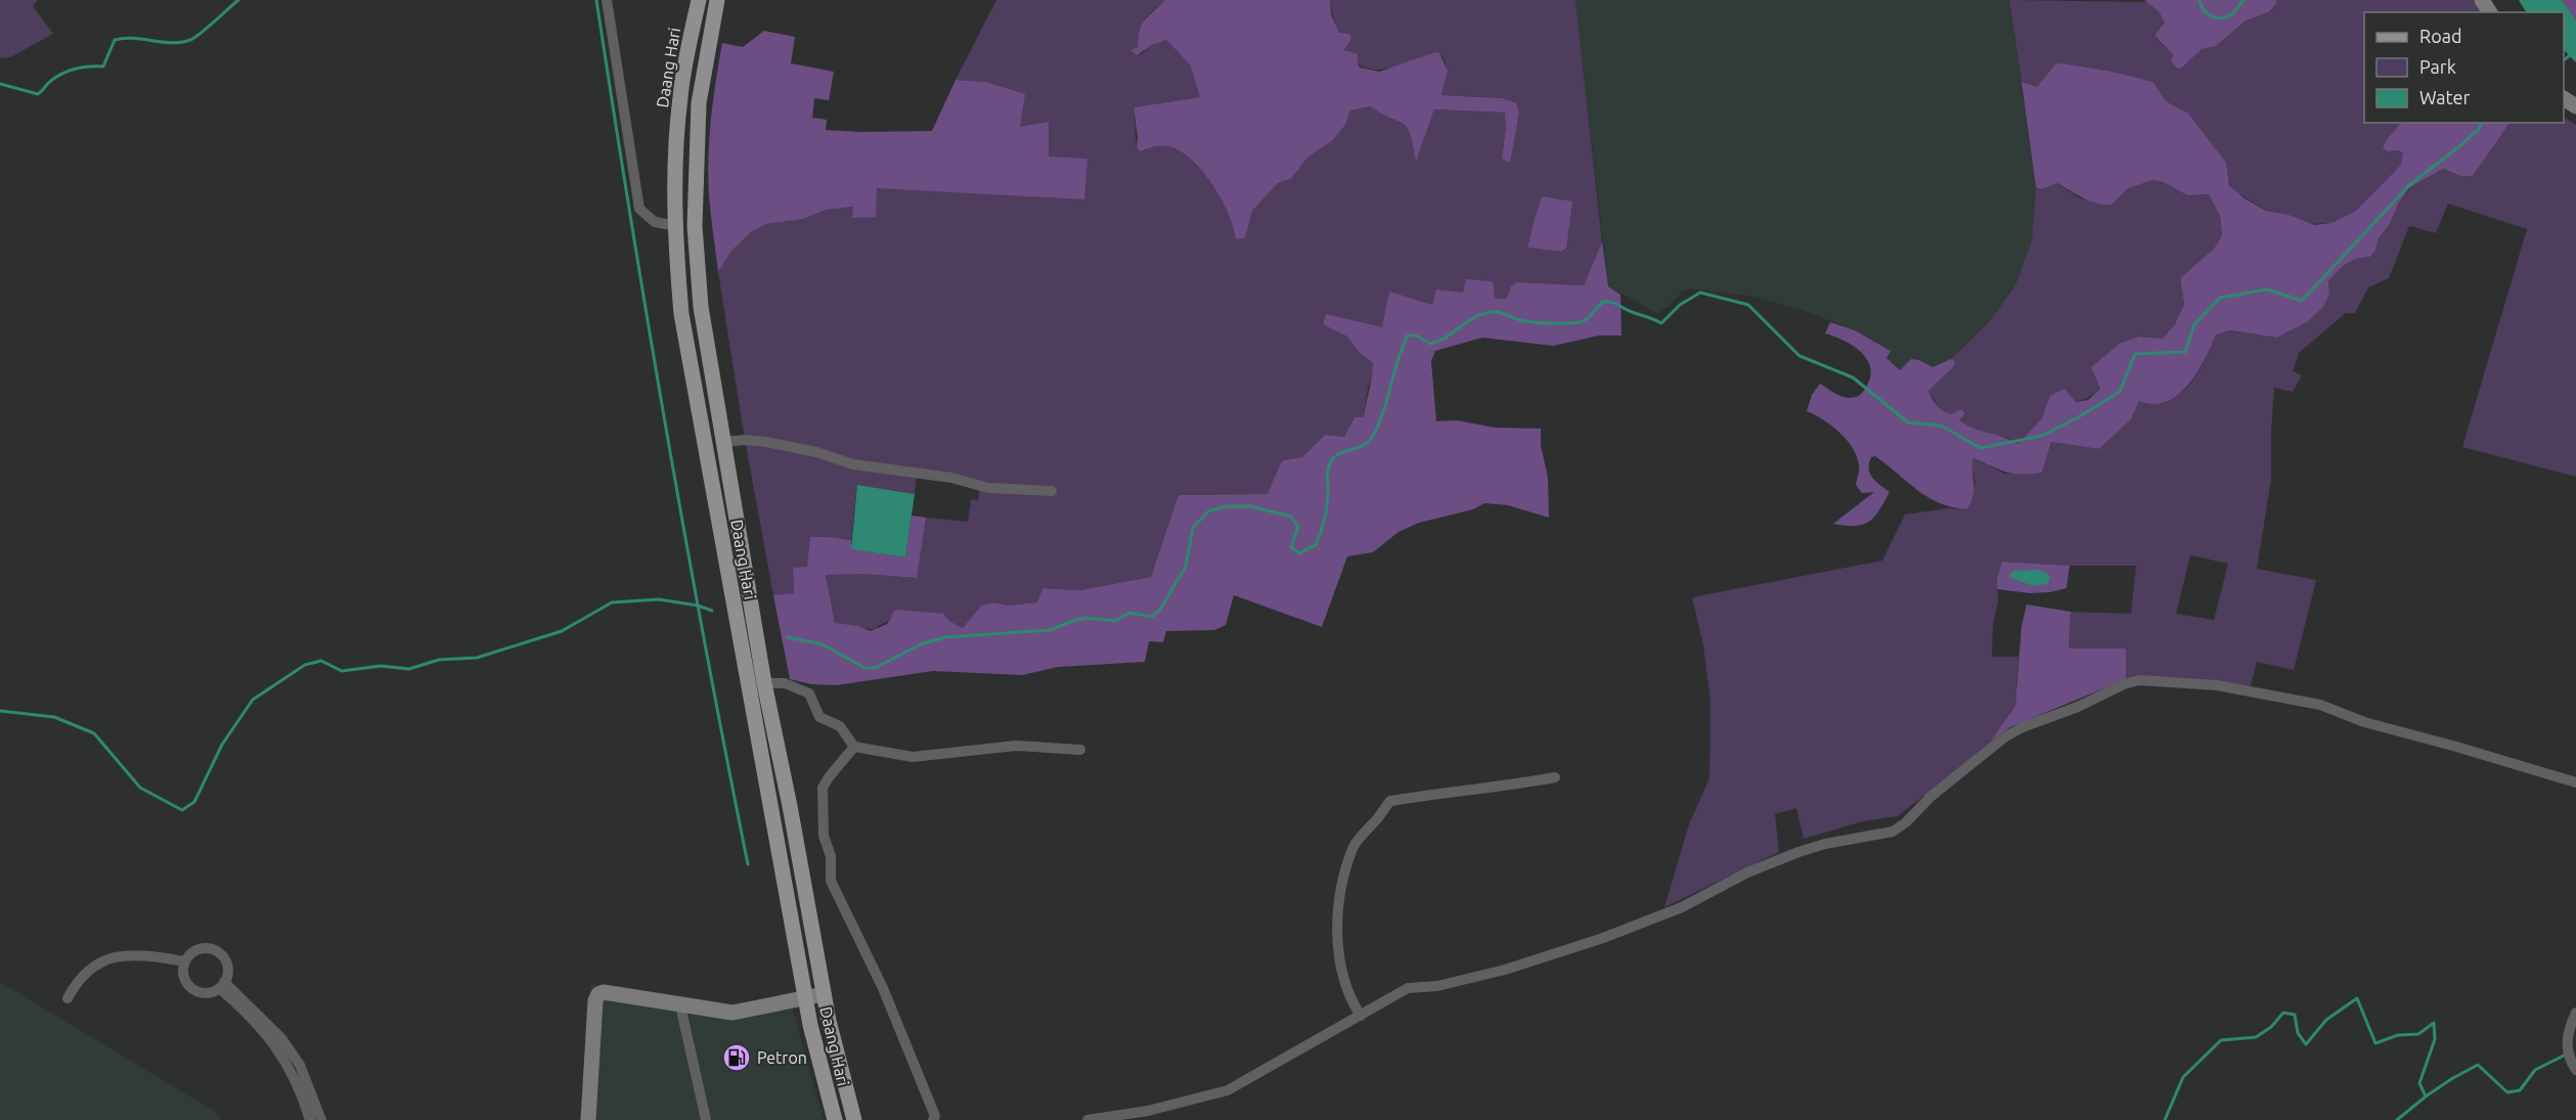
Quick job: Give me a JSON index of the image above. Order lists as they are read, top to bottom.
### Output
{
  "streets": {
    "main road": ["Daang Hari"]
  },
  "places": {
    "fuel station": ["Petron"]
  },
  "legend": ["Road", "Park", "Water"]
}
